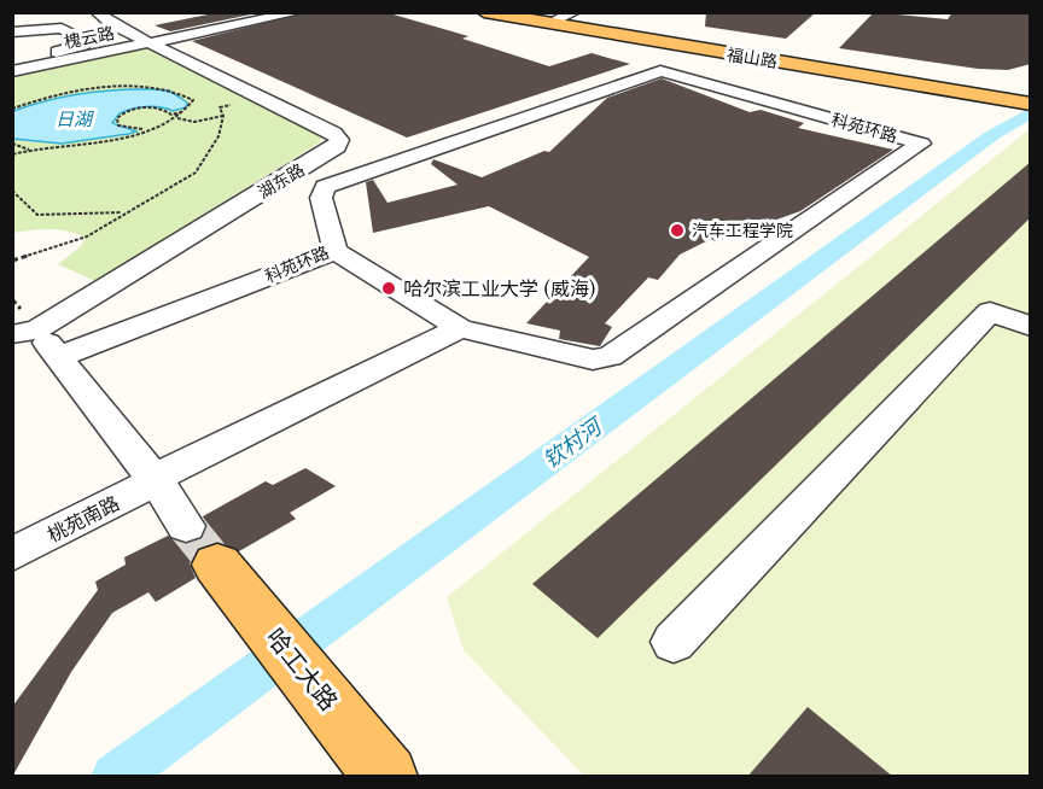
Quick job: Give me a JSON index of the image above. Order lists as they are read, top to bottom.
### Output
{
  "streets": {
    "main road": ["福山路", "哈工大路"],
    "street": [
      "槐云路",
      "科苑环路",
      "湖东路",
      "桃苑南路"
    ]
  },
  "crossings": [
    ["槐云路", "湖东路"],
    ["科苑环路", "哈工大路"],
    ["湖东路", "哈工大路"],
    ["桃苑南路", "哈工大路"]
  ],
  "water": ["日湖", "钦村河"],
  "places": ["汽车工程学院", "哈尔滨工业大学 (威海)"]
}
